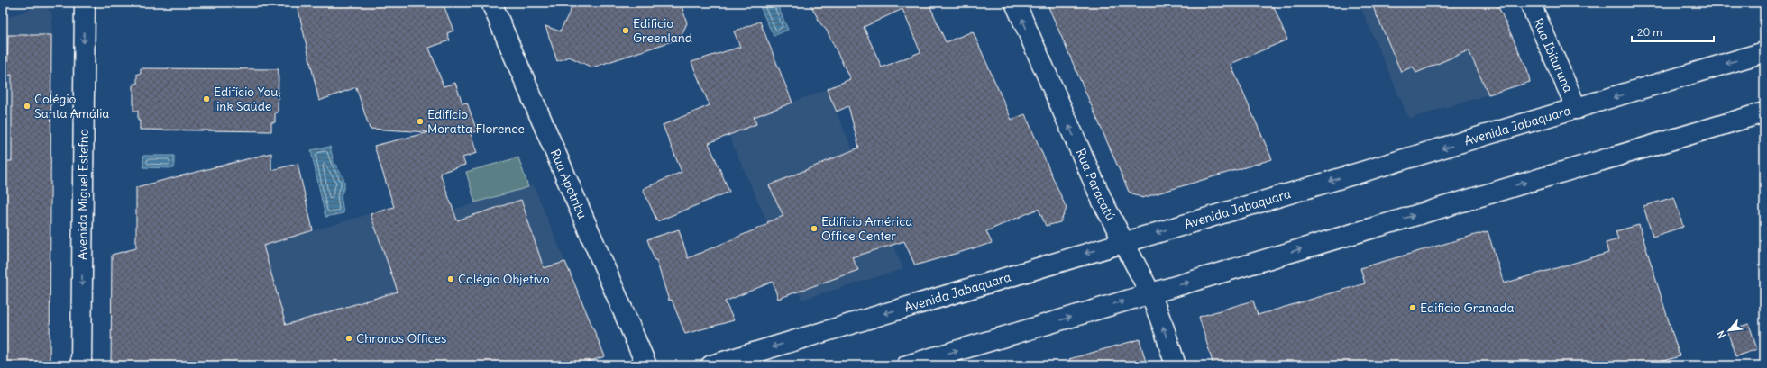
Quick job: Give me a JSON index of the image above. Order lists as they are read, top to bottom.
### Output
{
  "streets": {
    "main road": [
      "Rua Ibituruna",
      "Avenida Jabaquara",
      "Rua Apotribu",
      "Rua Paracatú",
      "Avenida Miguel Estefno"
    ]
  },
  "crossings": [
    ["Rua Ibituruna", "Avenida Jabaquara"],
    ["Avenida Jabaquara", "Rua Paracatú"]
  ],
  "one_way": ["Rua Paracatú", "Avenida Miguel Estefno"],
  "places": [
    "Edificio Greenland",
    "Edifício You, link Saúde",
    "Colégio Santa Amália",
    "Edifício Moratta Florence",
    "Edifício América Office Center",
    "Colégio Objetivo",
    "Edifício Granada",
    "Chronos Offices"
  ],
  "scale_bar": "20 m",
  "north": "bottom left"
}
